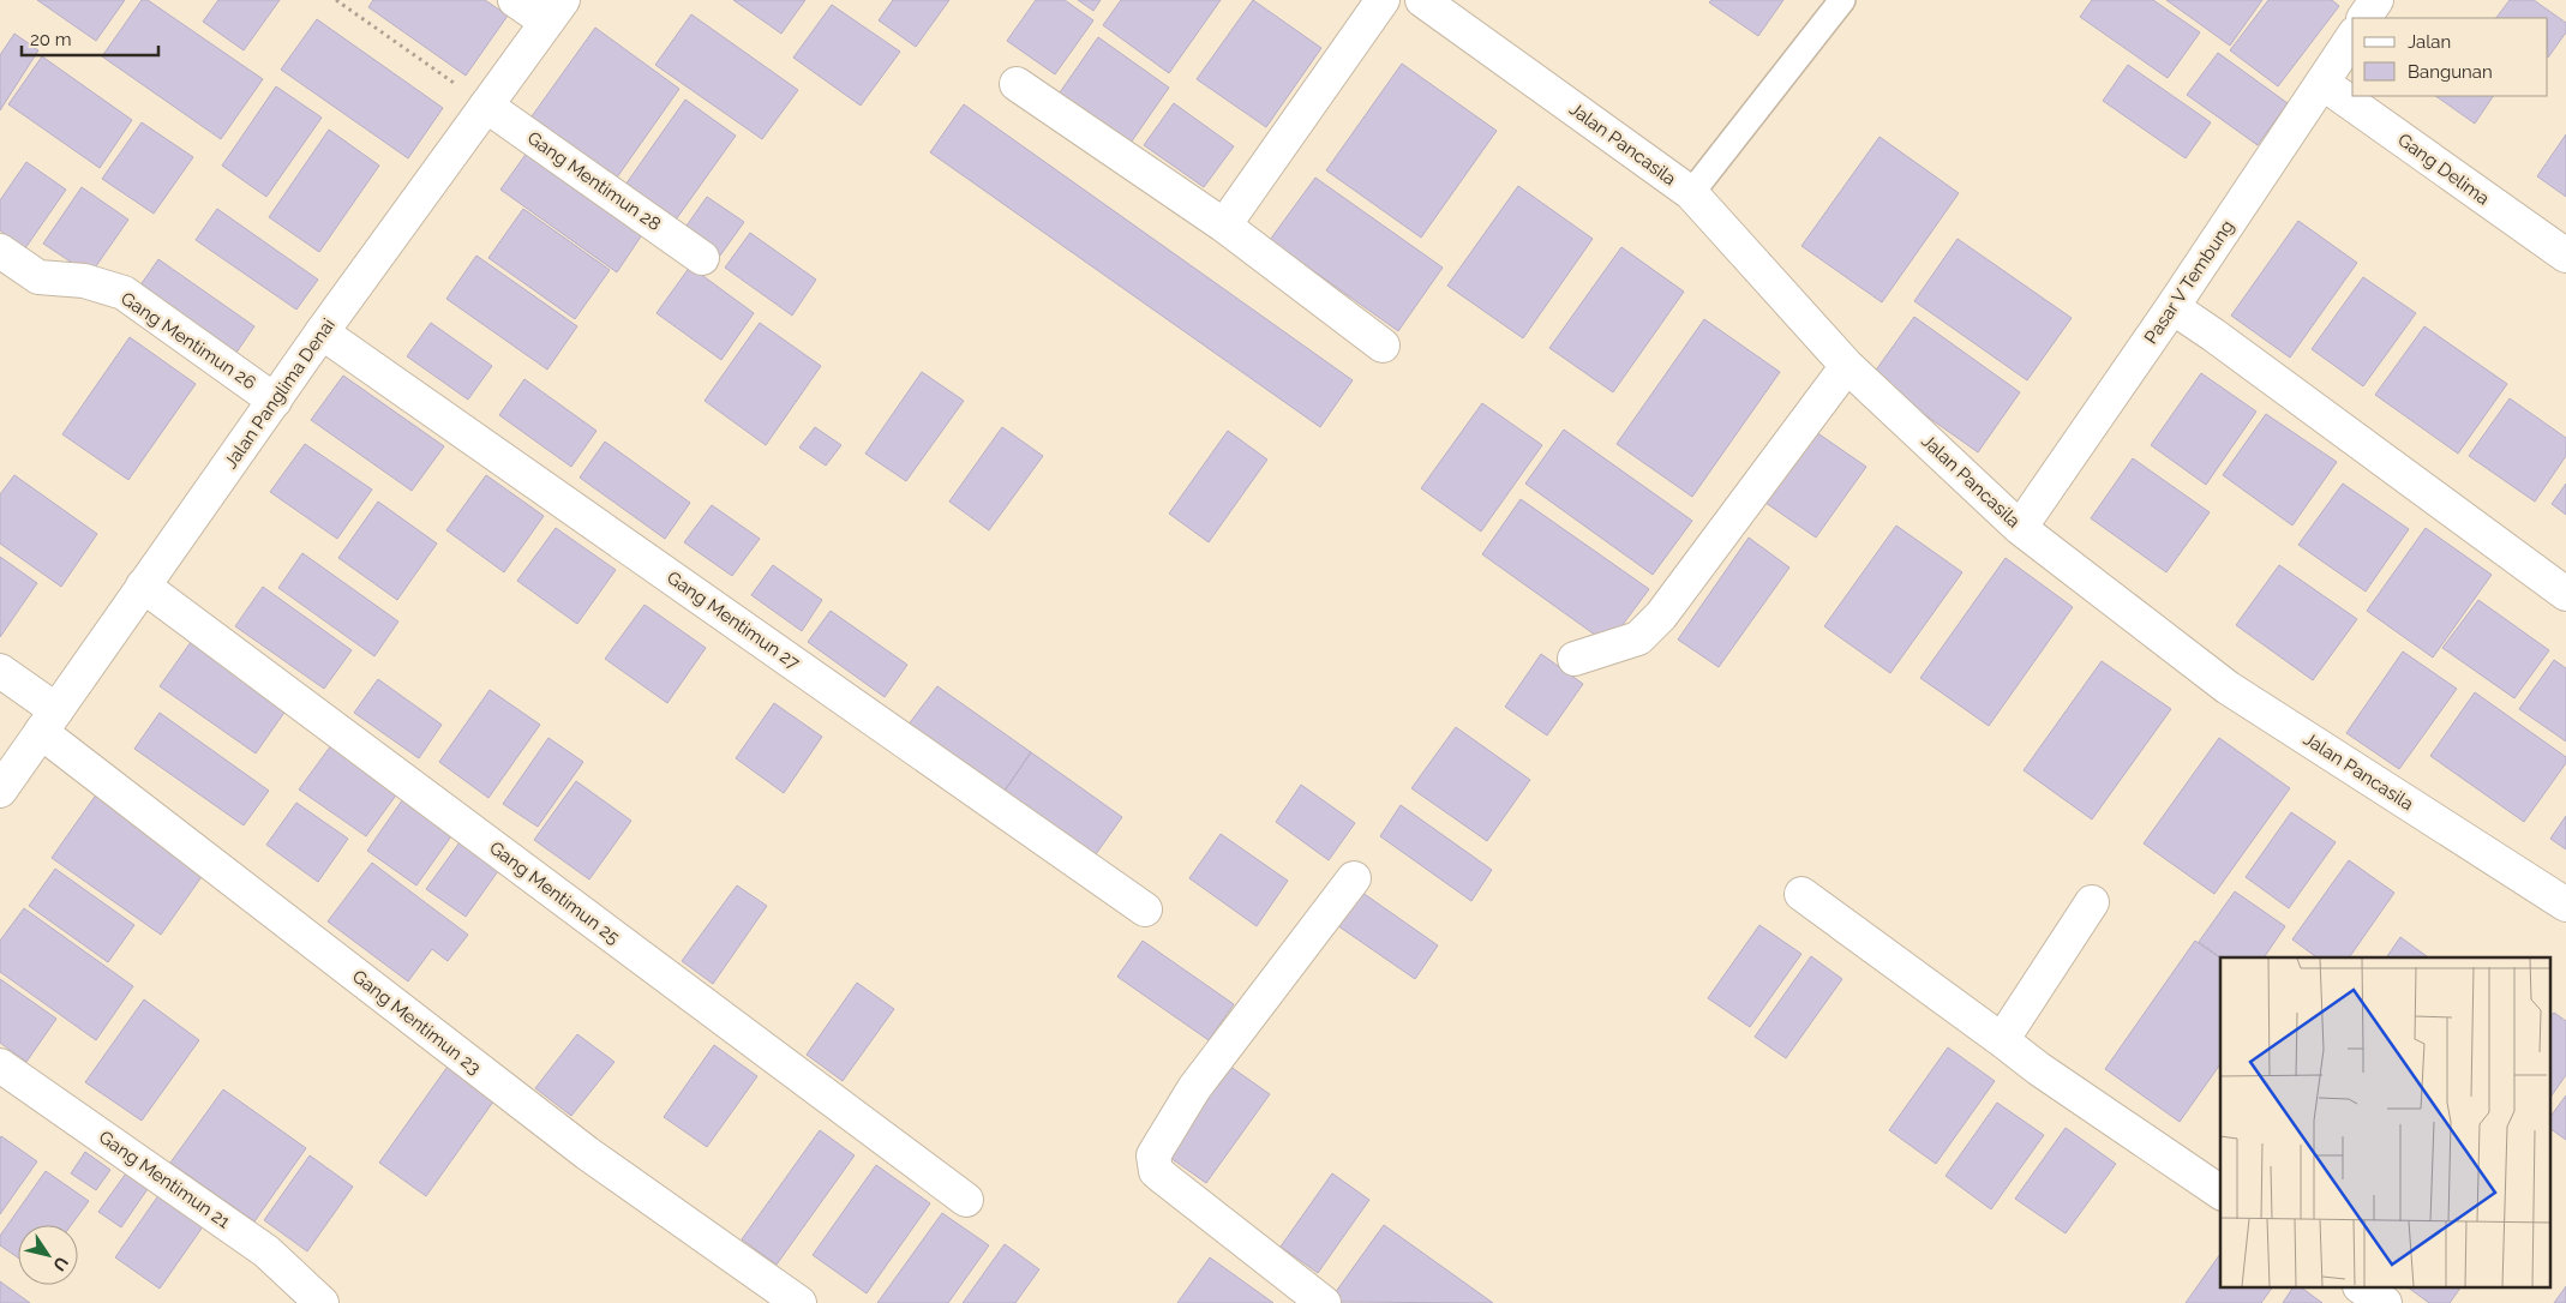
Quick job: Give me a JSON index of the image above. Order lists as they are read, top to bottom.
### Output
{
  "streets": {
    "street": [
      "Jalan Pancasila",
      "Gang Delima",
      "Gang Mentimun 28",
      "Pasar V Tembung",
      "Gang Mentimun 26",
      "Jalan Panglima Denai",
      "Gang Mentimun 27",
      "Gang Mentimun 25",
      "Gang Mentimun 23",
      "Gang Mentimun 21"
    ]
  },
  "crossings": [
    ["Jalan Pancasila", "Pasar V Tembung"],
    ["Gang Delima", "Pasar V Tembung"],
    ["Gang Mentimun 28", "Jalan Panglima Denai"],
    ["Gang Mentimun 26", "Jalan Panglima Denai"],
    ["Jalan Panglima Denai", "Gang Mentimun 27"],
    ["Jalan Panglima Denai", "Gang Mentimun 25"],
    ["Jalan Panglima Denai", "Gang Mentimun 23"]
  ],
  "legend": ["Jalan", "Bangunan"],
  "scale_bar": "20 m",
  "north": "bottom right"
}
